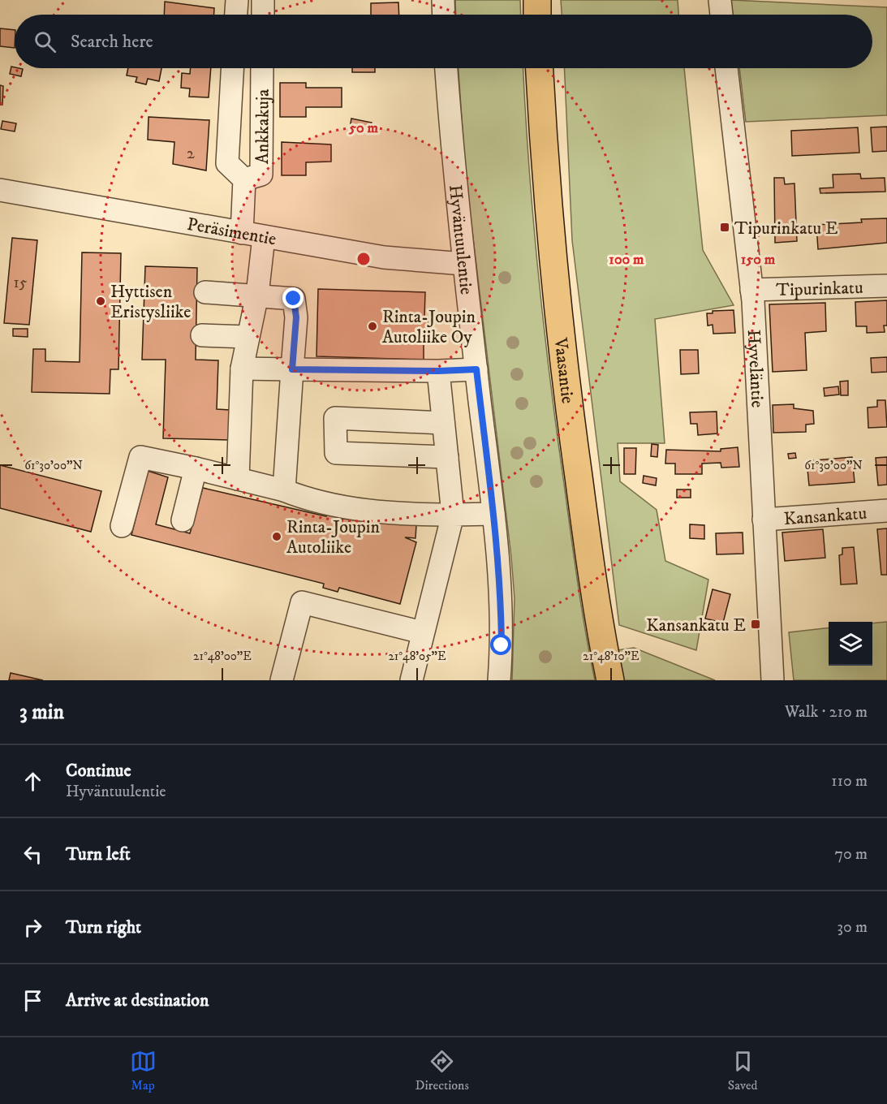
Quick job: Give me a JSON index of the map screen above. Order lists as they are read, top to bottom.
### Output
{
  "streets": {
    "main road": ["Vaasantie"],
    "street": [
      "Ankkakuja",
      "Peräsimentie",
      "Hyväntuulentie",
      "Tipurinkatu",
      "Hyveläntie",
      "Kansankatu"
    ]
  },
  "crossings": [
    ["Ankkakuja", "Peräsimentie"],
    ["Peräsimentie", "Hyväntuulentie"],
    ["Tipurinkatu", "Hyveläntie"],
    ["Hyveläntie", "Kansankatu"]
  ],
  "places": {
    "transit": ["Tipurinkatu E", "Kansankatu E"],
    "other": ["Hyttisen Eristysliike", "Rinta-Joupin Autoliike Oy", "Rinta-Joupin Autoliike"]
  },
  "house_numbers": ["2", "15"],
  "page": {
    "search": "Search here",
    "heading": ["3 min", "Walk · 210 m"],
    "list": [
      ["Continue", "Hyväntuulentie", "110 m"],
      ["Turn left", "70 m"],
      ["Turn right", "30 m"],
      "Arrive at destination"
    ],
    "nav": ["Map", "Directions", "Saved"]
  },
  "coordinates": [
    "61°30'00\"N",
    "21°48'00\"E",
    "21°48'05\"E",
    "21°48'10\"E"
  ],
  "rings": ["50 m", "100 m", "150 m"]
}
